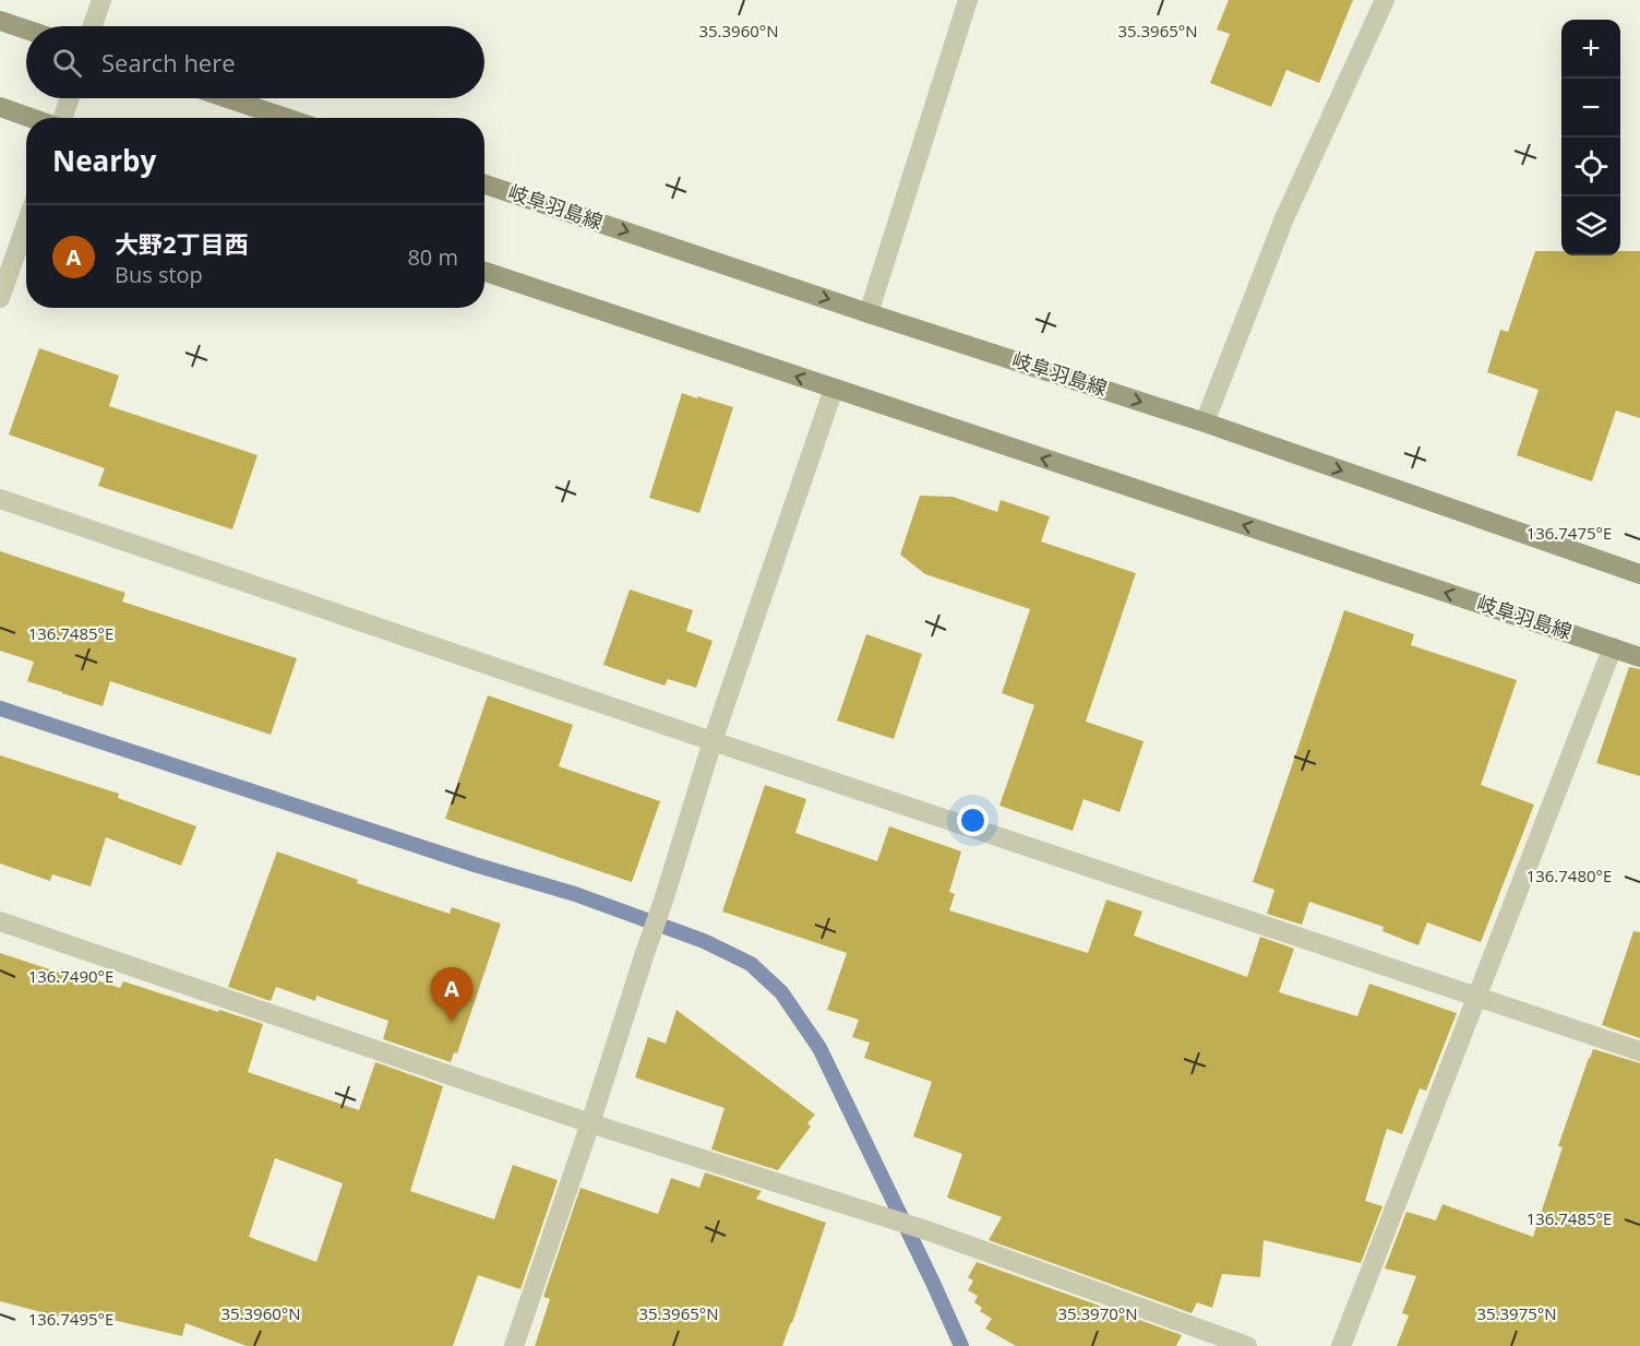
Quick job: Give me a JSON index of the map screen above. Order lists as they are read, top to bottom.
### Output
{
  "streets": {
    "main road": ["岐阜羽島線"]
  },
  "page": {
    "map_buttons": ["+", "−"],
    "search": "Search here",
    "heading": "Nearby",
    "list": [
      {
        "mark": "A",
        "name": "大野2丁目西",
        "note": "Bus stop",
        "value": "80 m"
      }
    ],
    "pins": "A"
  },
  "coordinates": [
    "35.3960°N",
    "35.3965°N",
    "136.7475°E",
    "136.7485°E",
    "136.7480°E",
    "136.7490°E",
    "35.3970°N",
    "35.3975°N",
    "136.7495°E"
  ]
}
